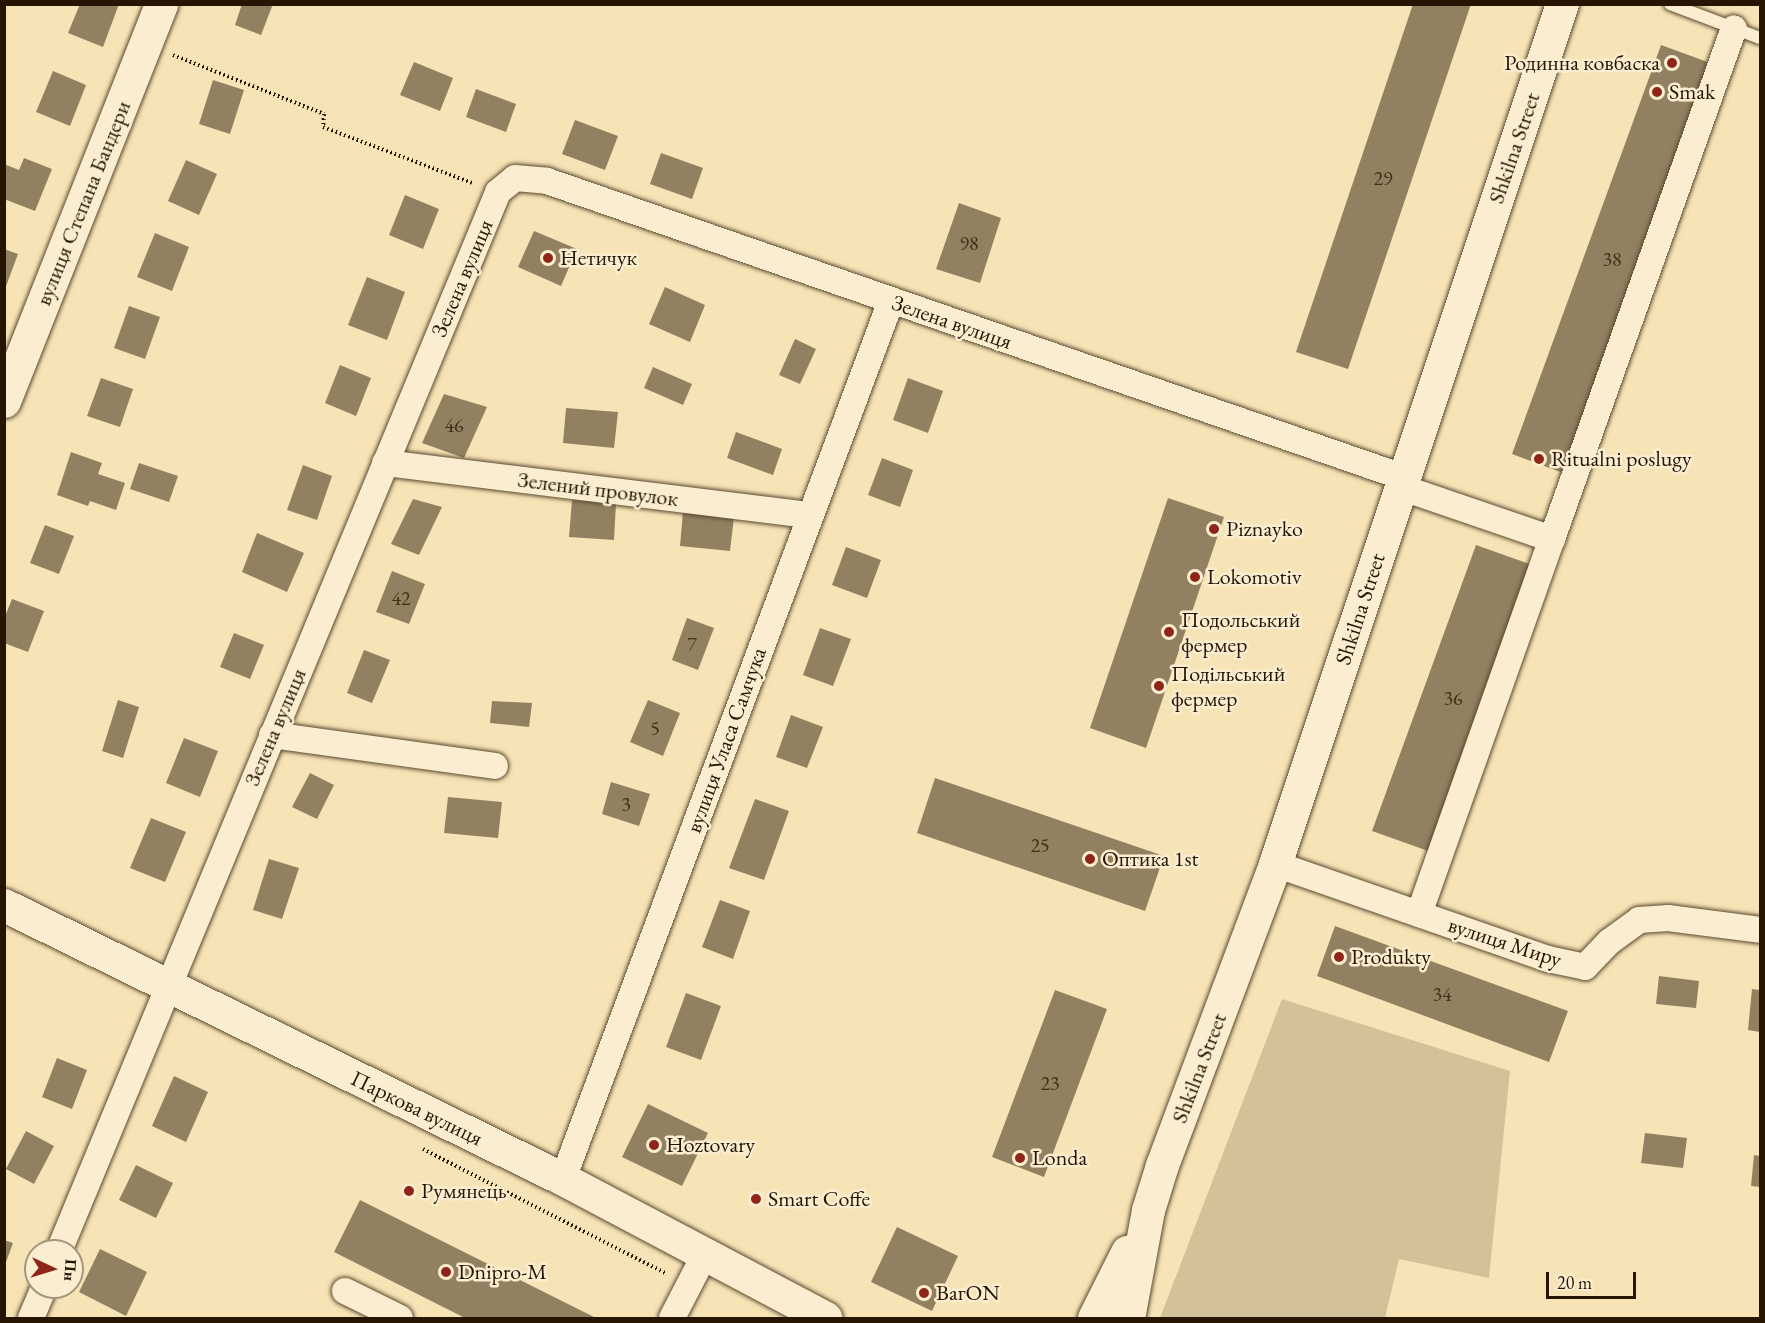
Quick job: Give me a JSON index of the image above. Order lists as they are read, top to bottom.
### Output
{
  "streets": {
    "main road": ["Shkilna Street", "вулиця Степана Бандери", "Паркова вулиця"],
    "street": [
      "Зелена вулиця",
      "Зелений провулок",
      "вулиця Уласа Самчука",
      "вулиця Миру"
    ]
  },
  "crossings": [
    ["Shkilna Street", "Зелена вулиця"],
    ["Shkilna Street", "вулиця Миру"],
    ["Зелена вулиця", "Зелений провулок"],
    ["Зелена вулиця", "вулиця Уласа Самчука"],
    ["Зелена вулиця", "Паркова вулиця"],
    ["Зелений провулок", "вулиця Уласа Самчука"],
    ["вулиця Уласа Самчука", "Паркова вулиця"]
  ],
  "places": [
    "Родинна ковбаска",
    "Smak",
    "Нетичук",
    "Ritualni poslugy",
    "Piznayko",
    "Lokomotiv",
    "Подольський фермер",
    "Подільський фермер",
    "Оптика 1st",
    "Produkty",
    "Hoztovary",
    "Londa",
    "Румянець",
    "Smart Coffe",
    "Dnipro-M",
    "ВагON"
  ],
  "house_numbers": [
    "29",
    "98",
    "38",
    "46",
    "42",
    "7",
    "36",
    "5",
    "3",
    "25",
    "34",
    "23"
  ],
  "scale_bar": "20 m",
  "north": "right"
}
